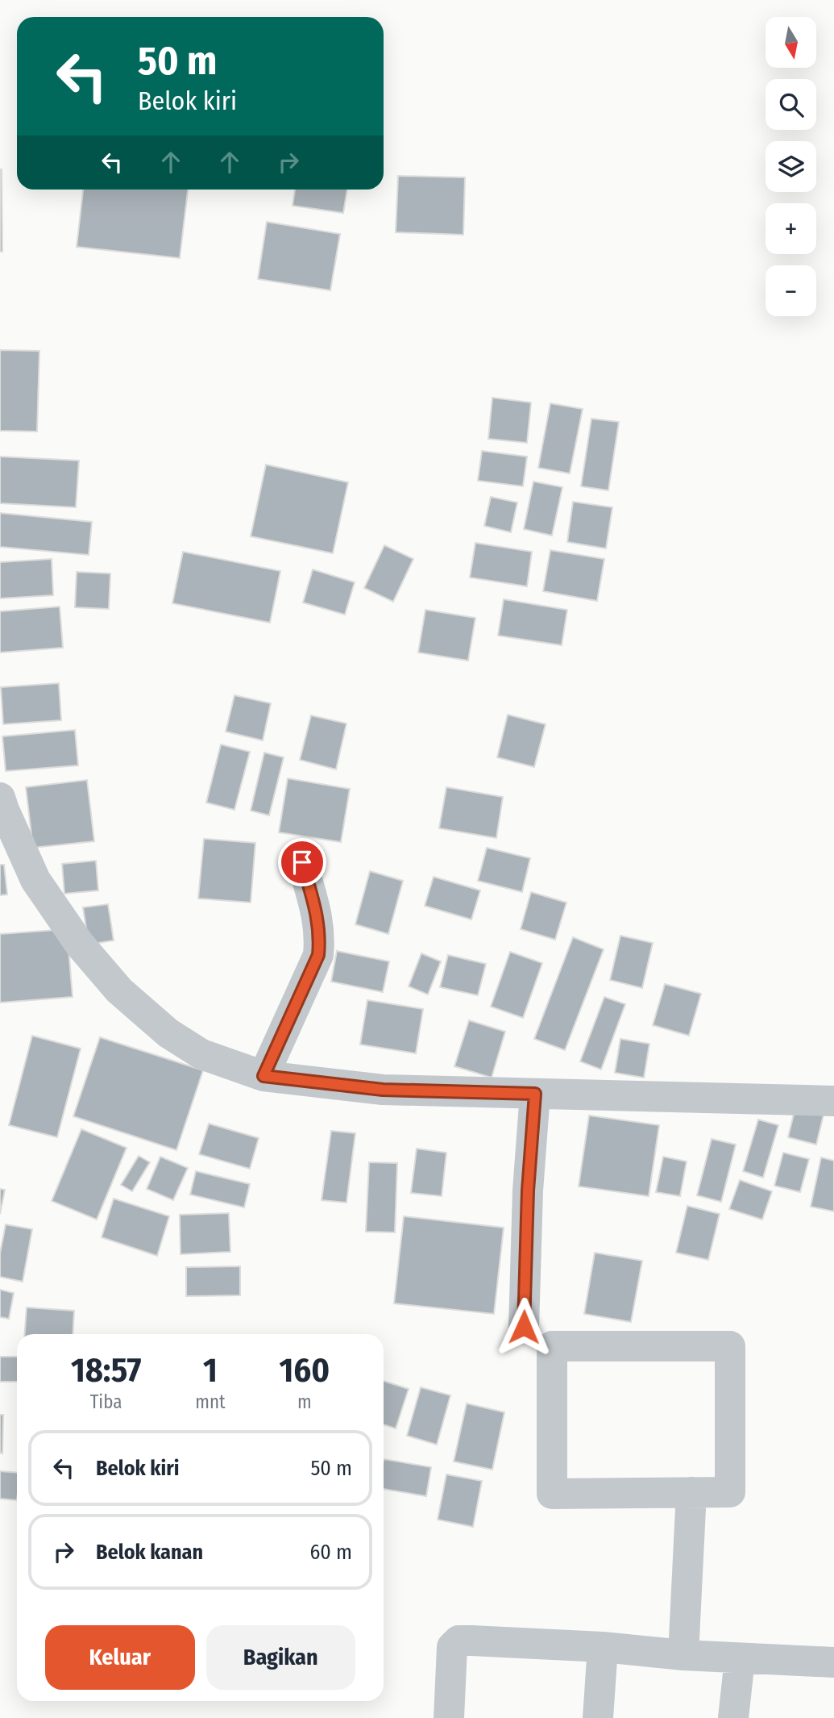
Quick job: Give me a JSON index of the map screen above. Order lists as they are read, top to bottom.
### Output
{
  "north": "bottom",
  "page": {
    "map_buttons": ["+", "−"],
    "turn": ["50 m", "Belok kiri"],
    "eta": [
      "18:57",
      "Tiba",
      "1",
      "mnt",
      "160",
      "m"
    ],
    "list": [
      {
        "name": "Belok kiri",
        "value": "50 m"
      },
      {
        "name": "Belok kanan",
        "value": "60 m"
      }
    ],
    "buttons": ["Keluar", "Bagikan"]
  }
}
